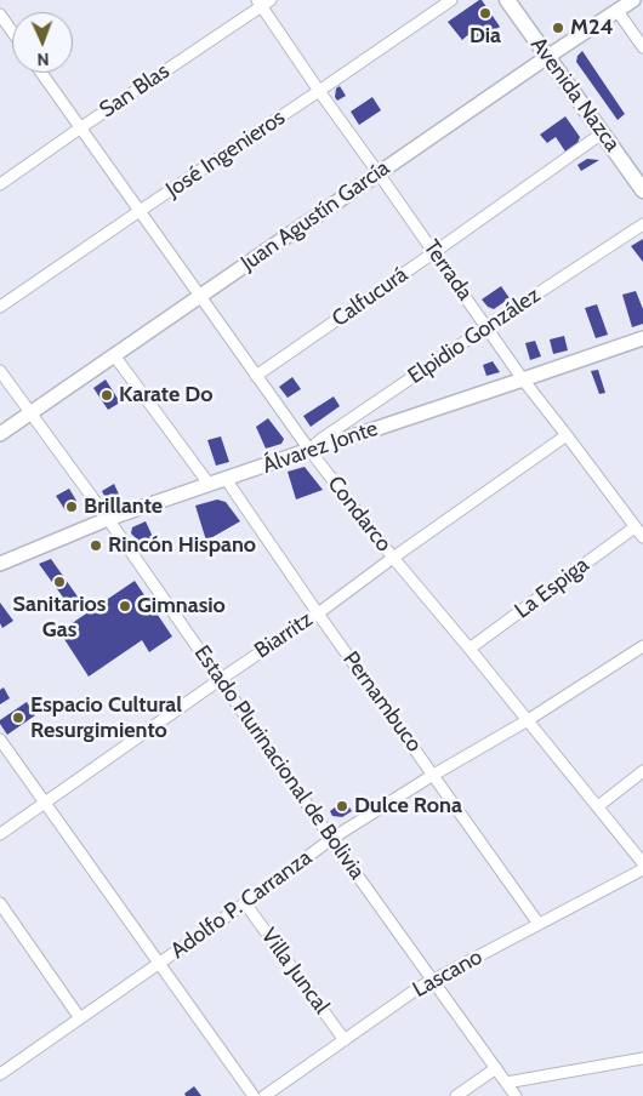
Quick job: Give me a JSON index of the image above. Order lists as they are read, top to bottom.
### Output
{
  "streets": {
    "main road": ["Avenida Nazca"],
    "street": [
      "San Blas",
      "José Ingenieros",
      "Juan Agustín García",
      "Terrada",
      "Calfucurá",
      "Elpidio González",
      "Álvarez Jonte",
      "Condarco",
      "La Espiga",
      "Biarritz",
      "Pernambuco",
      "Estado Plurinacional de Bolivia",
      "Adolfo P. Carranza",
      "Villa Juncal",
      "Lascano"
    ]
  },
  "crossings": [
    ["San Blas", "Terrada"],
    ["San Blas", "Condarco"],
    ["Avenida Nazca", "Juan Agustín García"],
    ["Avenida Nazca", "Calfucurá"],
    ["José Ingenieros", "Terrada"],
    ["José Ingenieros", "Condarco"],
    ["Juan Agustín García", "Terrada"],
    ["Juan Agustín García", "Condarco"],
    ["Juan Agustín García", "Estado Plurinacional de Bolivia"],
    ["Terrada", "Calfucurá"],
    ["Terrada", "Elpidio González"],
    ["Terrada", "Álvarez Jonte"],
    ["Terrada", "La Espiga"],
    ["Terrada", "Biarritz"],
    ["Calfucurá", "Condarco"],
    ["Elpidio González", "Álvarez Jonte"],
    ["Elpidio González", "Condarco"],
    ["Álvarez Jonte", "Condarco"],
    ["Álvarez Jonte", "Pernambuco"],
    ["Álvarez Jonte", "Estado Plurinacional de Bolivia"],
    ["Condarco", "La Espiga"],
    ["Condarco", "Biarritz"],
    ["Condarco", "Adolfo P. Carranza"],
    ["Biarritz", "Pernambuco"],
    ["Biarritz", "Estado Plurinacional de Bolivia"],
    ["Pernambuco", "Adolfo P. Carranza"],
    ["Pernambuco", "Lascano"],
    ["Estado Plurinacional de Bolivia", "Adolfo P. Carranza"],
    ["Estado Plurinacional de Bolivia", "Lascano"],
    ["Adolfo P. Carranza", "Villa Juncal"],
    ["Villa Juncal", "Lascano"]
  ],
  "places": [
    "Dia",
    "M24",
    "Karate Do",
    "Brillante",
    "Rincón Hispano",
    "Sanitarios Gas",
    "Gimnasio",
    "Espacio Cultural Resurgimiento",
    "Dulce Rona"
  ],
  "north": "bottom"
}
